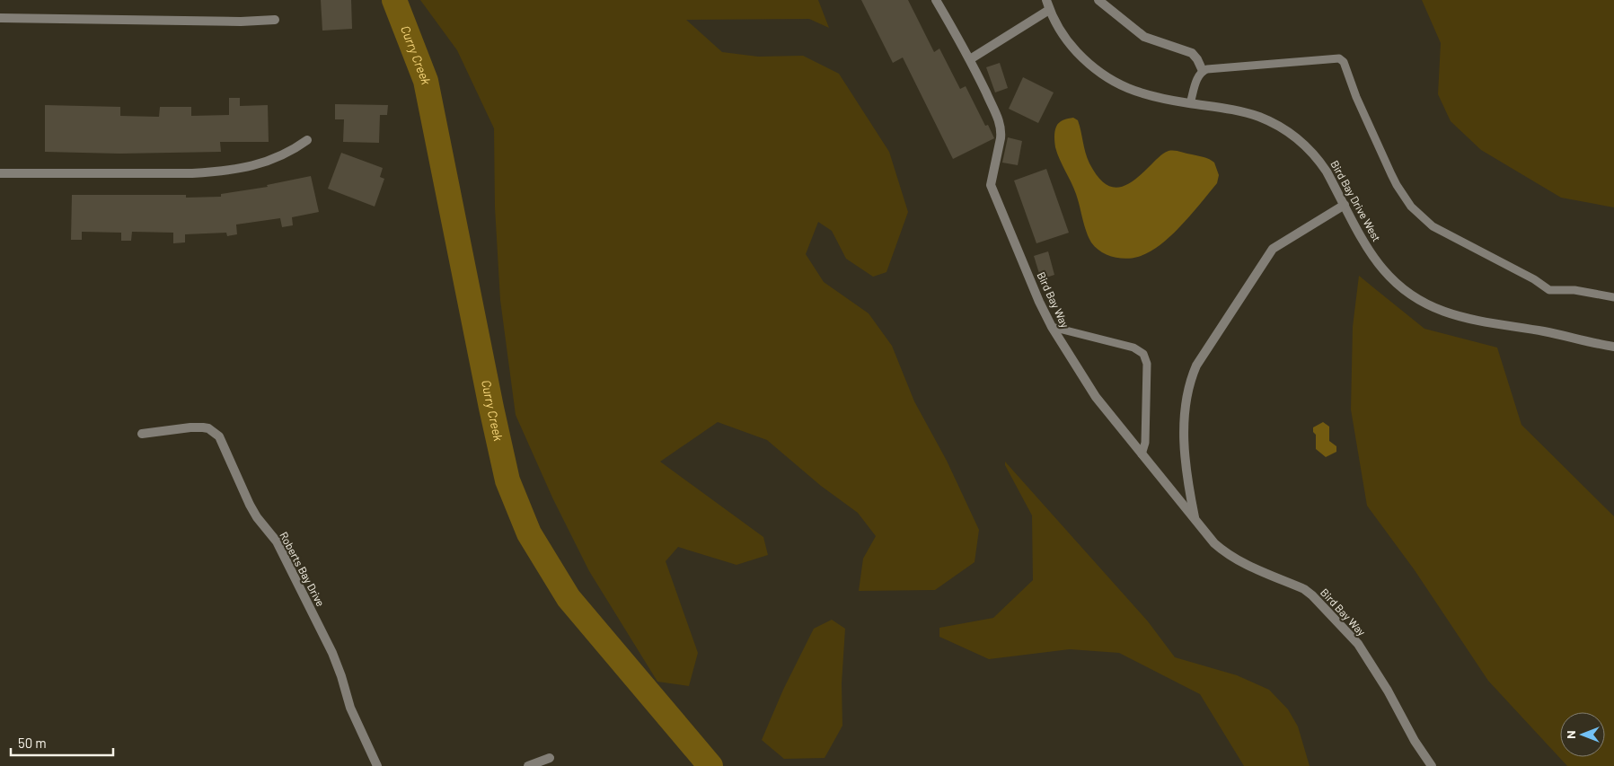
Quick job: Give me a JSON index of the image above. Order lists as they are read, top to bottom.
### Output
{
  "streets": {
    "street": ["Bird Bay Drive West", "Bird Bay Way", "Roberts Bay Drive"]
  },
  "crossings": [
    ["Bird Bay Drive West", "Bird Bay Way"]
  ],
  "water": ["Curry Creek"],
  "scale_bar": "50 m",
  "north": "left"
}
